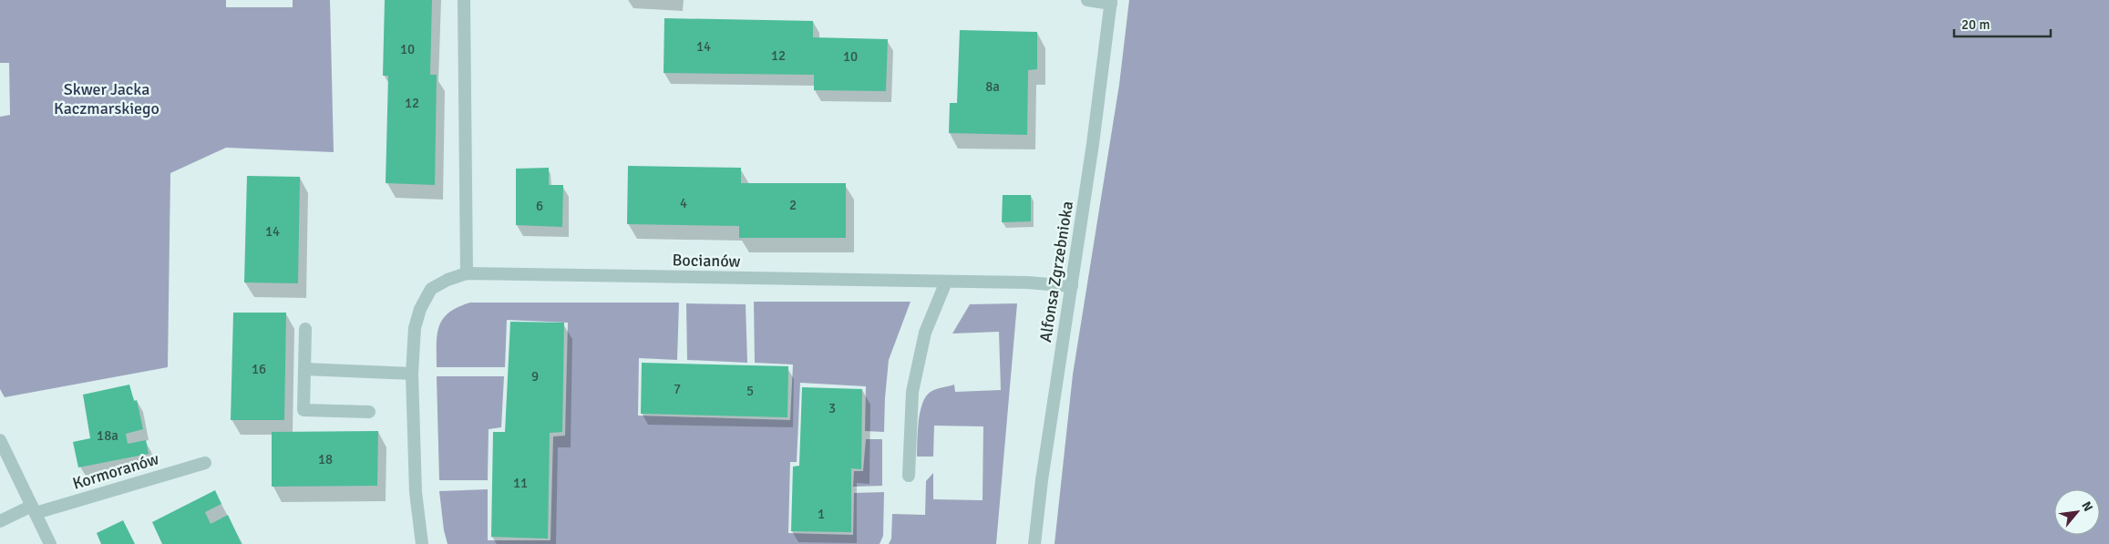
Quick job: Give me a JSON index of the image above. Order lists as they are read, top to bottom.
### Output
{
  "streets": {
    "street": ["Bocianów", "Alfonsa Zgrzebnioka", "Kormoranów"]
  },
  "crossings": [
    ["Bocianów", "Alfonsa Zgrzebnioka"]
  ],
  "parks": ["Skwer Jacka Kaczmarskiego"],
  "house_numbers": [
    "14",
    "10",
    "12",
    "10",
    "8a",
    "12",
    "4",
    "2",
    "6",
    "14",
    "16",
    "9",
    "7",
    "5",
    "3",
    "18a",
    "18",
    "11",
    "1"
  ],
  "scale_bar": "20 m",
  "north": "top right"
}
